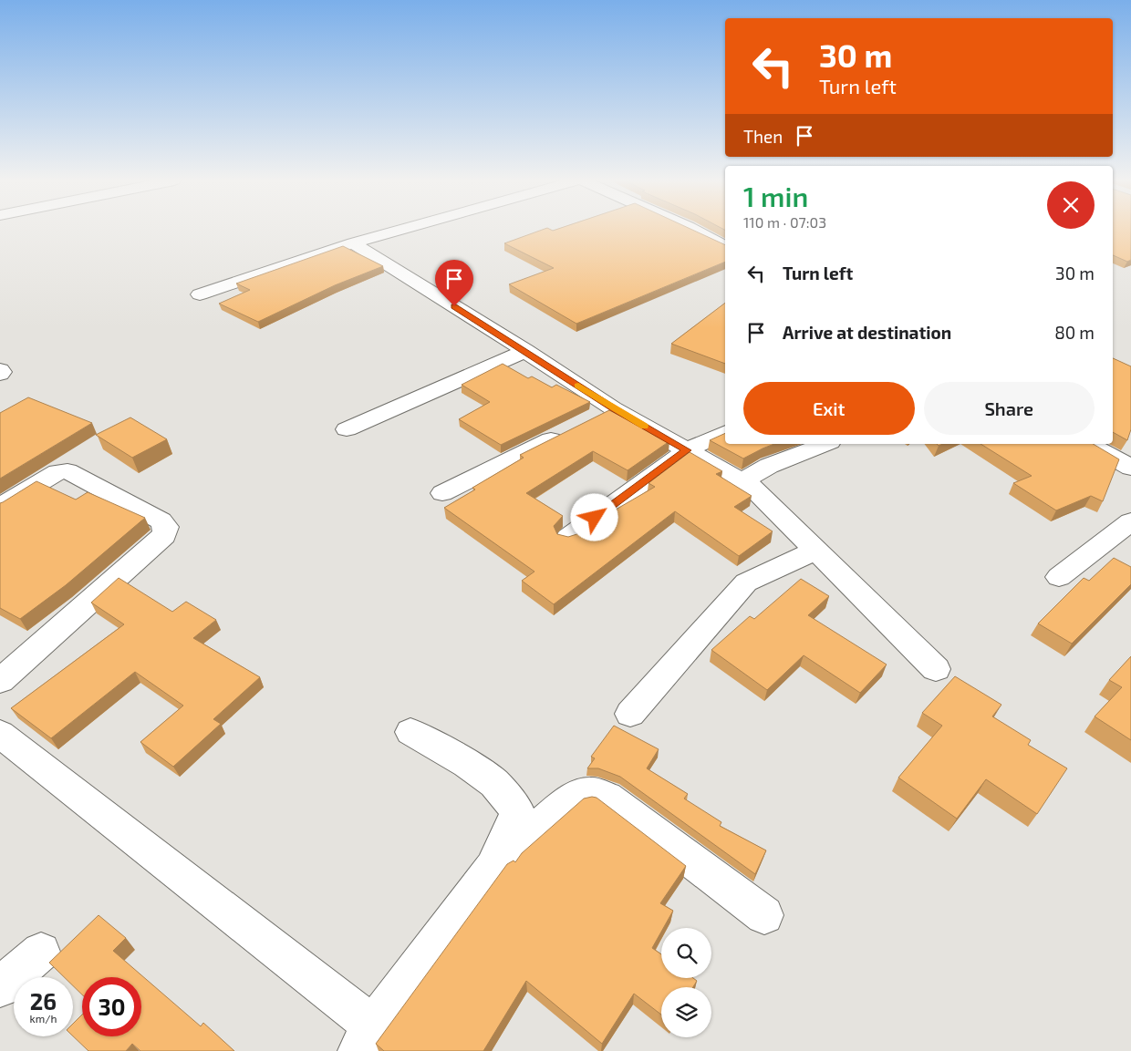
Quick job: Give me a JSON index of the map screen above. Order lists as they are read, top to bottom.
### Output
{
  "page": {
    "turn": ["30 m", "Turn left"],
    "then": "Then",
    "heading": ["1 min", "110 m · 07:03"],
    "list": [
      {
        "name": "Turn left",
        "value": "30 m"
      },
      {
        "name": "Arrive at destination",
        "value": "80 m"
      }
    ],
    "buttons": ["Exit", "Share"],
    "speed": "26 km/h",
    "limit": "30"
  }
}
